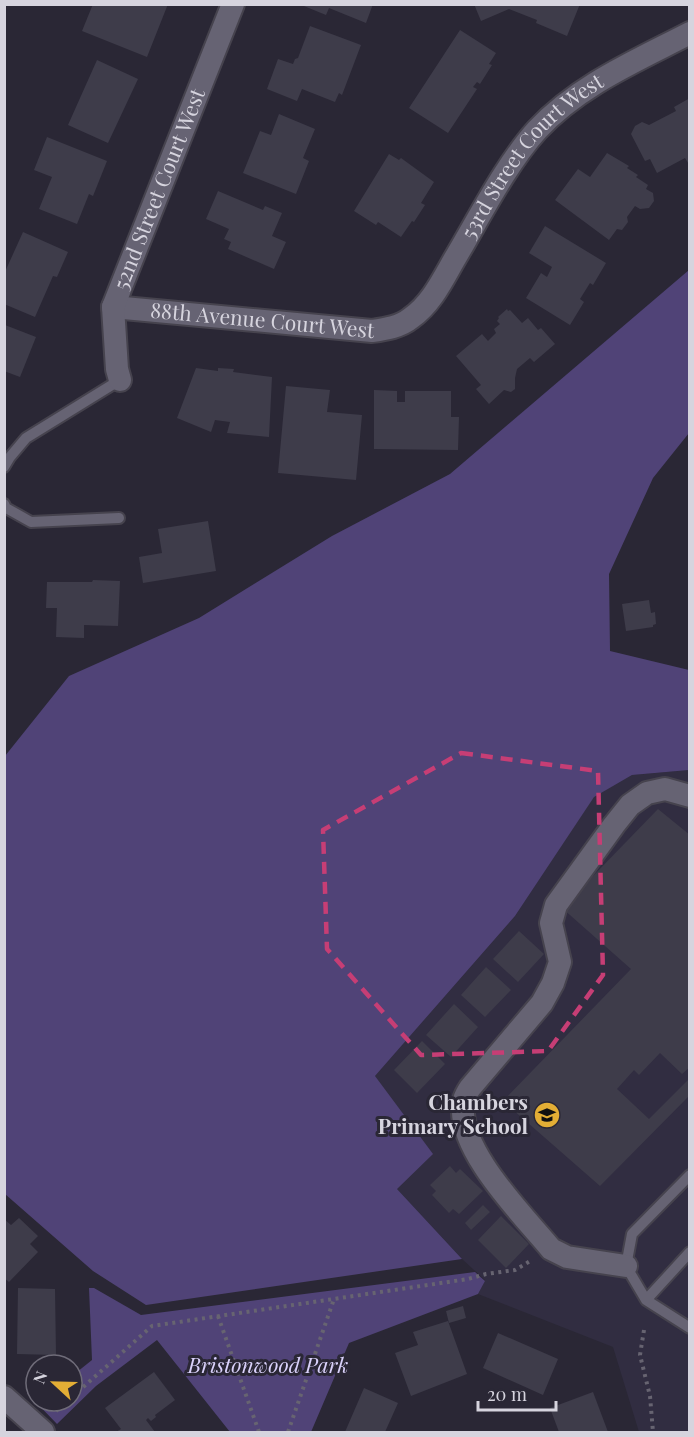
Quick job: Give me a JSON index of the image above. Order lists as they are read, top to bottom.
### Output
{
  "streets": {
    "street": ["53rd Street Court West", "52nd Street Court West", "88th Avenue Court West"]
  },
  "crossings": [
    ["53rd Street Court West", "88th Avenue Court West"],
    ["52nd Street Court West", "88th Avenue Court West"]
  ],
  "parks": ["Bristonwood Park"],
  "places": {
    "school or university": ["Chambers Primary School"]
  },
  "scale_bar": "20 m",
  "north": "left"
}
